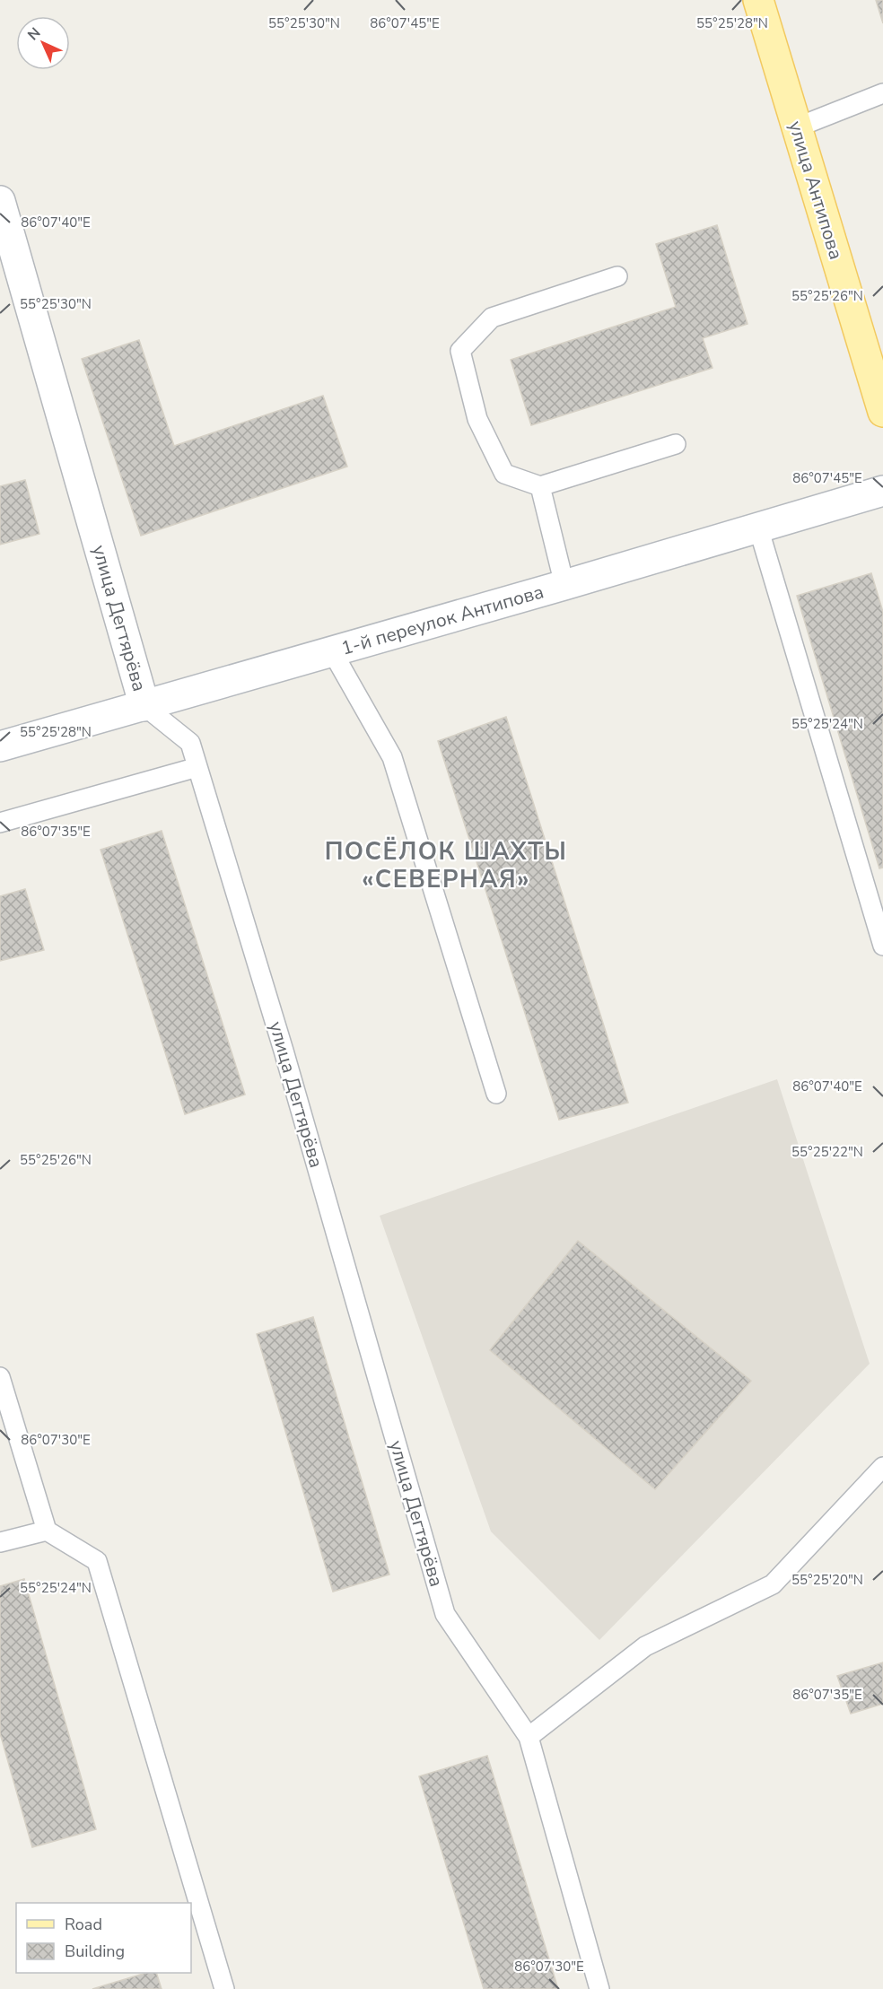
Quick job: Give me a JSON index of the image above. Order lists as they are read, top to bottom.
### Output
{
  "streets": {
    "main road": ["улица Антипова", "улица Дегтярёва", "1-й переулок Антипова"]
  },
  "crossings": [
    ["улица Дегтярёва", "1-й переулок Антипова"]
  ],
  "districts": ["ПОСЁЛОК ШАХТЫ «СЕВЕРНАЯ»"],
  "legend": ["Road", "Building"],
  "north": "top left",
  "coordinates": [
    "55°25'30\"N",
    "86°07'45\"E",
    "55°25'28\"N",
    "86°07'40\"E",
    "55°25'26\"N",
    "55°25'24\"N",
    "86°07'35\"E",
    "55°25'22\"N",
    "86°07'30\"E",
    "55°25'20\"N"
  ]
}
